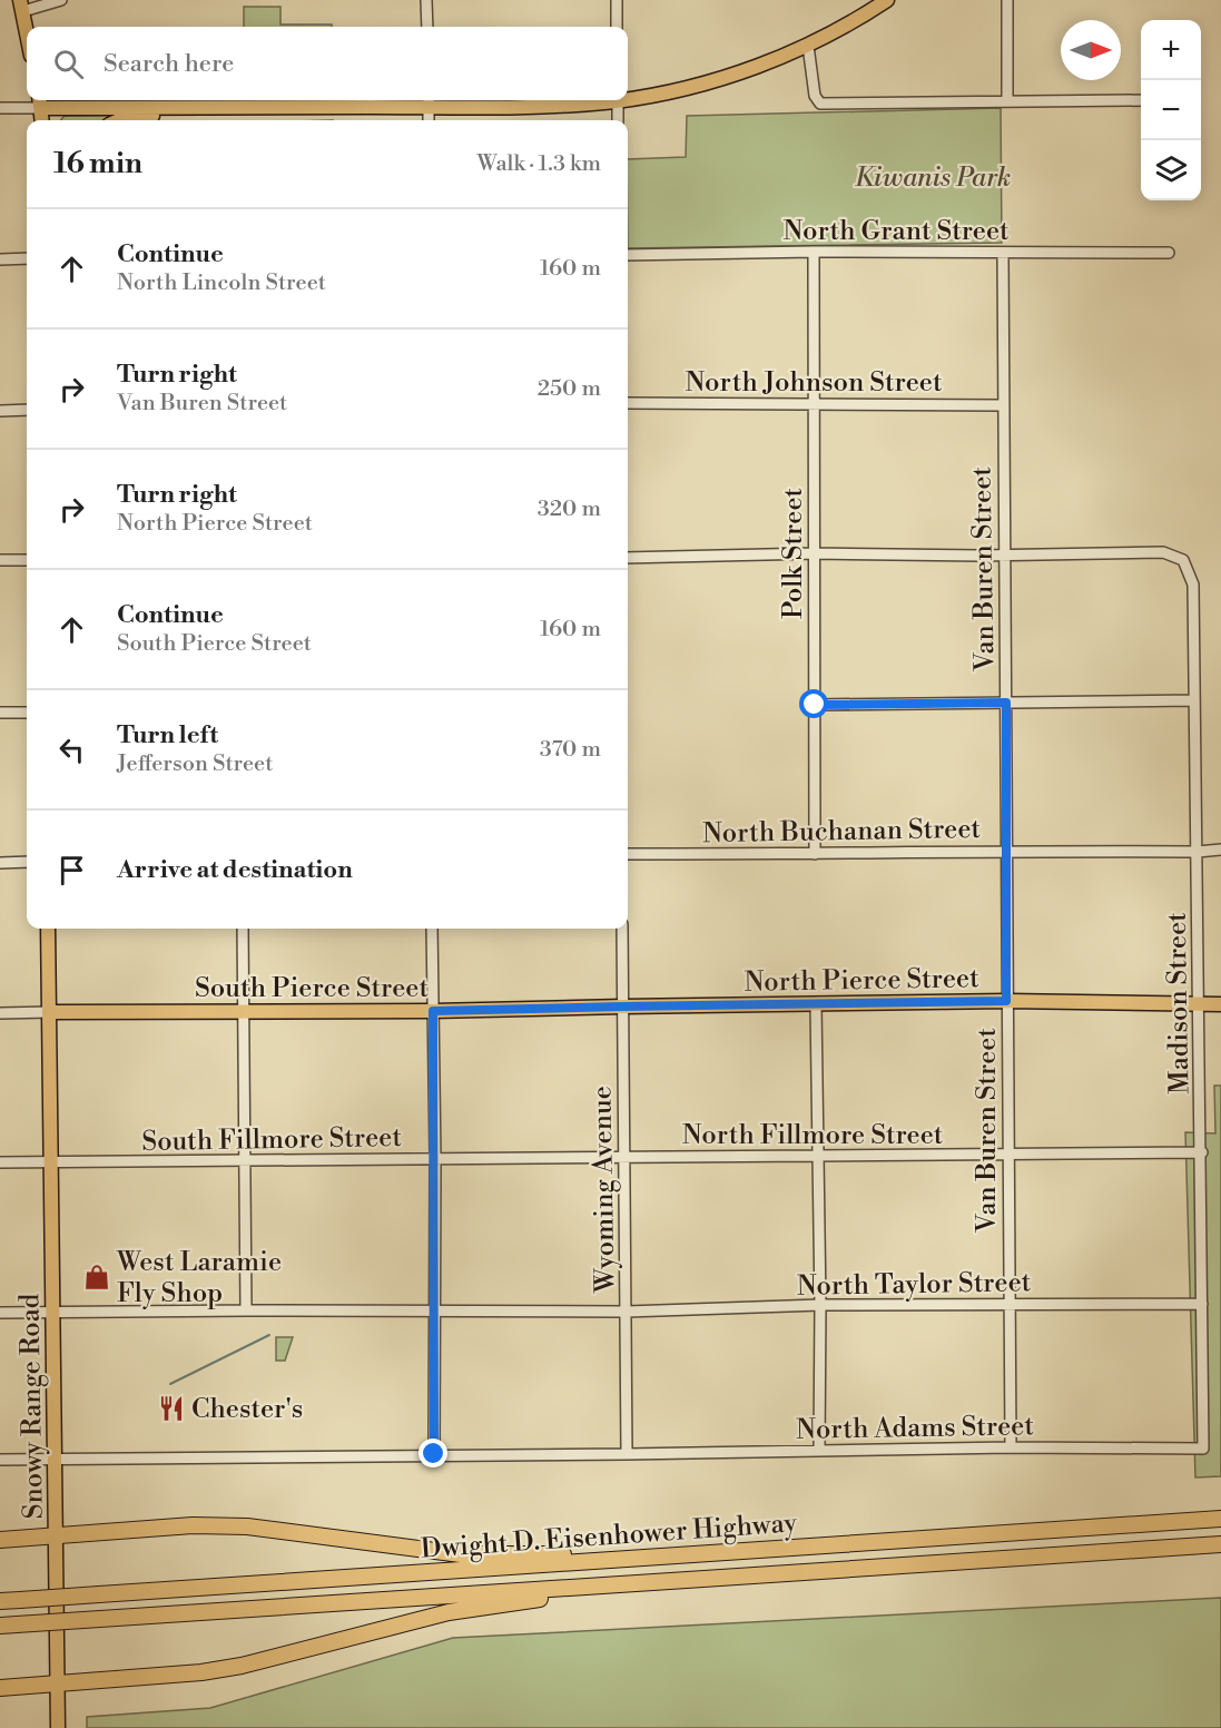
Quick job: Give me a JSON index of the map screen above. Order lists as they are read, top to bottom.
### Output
{
  "streets": {
    "highway": ["Dwight D. Eisenhower Highway"],
    "main road": ["North Pierce Street", "South Pierce Street", "Snowy Range Road"],
    "street": [
      "North Grant Street",
      "North Johnson Street",
      "Polk Street",
      "Van Buren Street",
      "North Buchanan Street",
      "Madison Street",
      "North Fillmore Street",
      "South Fillmore Street",
      "Wyoming Avenue",
      "North Taylor Street",
      "North Adams Street"
    ]
  },
  "crossings": [
    ["North Grant Street", "Polk Street"],
    ["North Grant Street", "Van Buren Street"],
    ["North Johnson Street", "Polk Street"],
    ["North Johnson Street", "Van Buren Street"],
    ["Polk Street", "North Buchanan Street"],
    ["Van Buren Street", "North Buchanan Street"],
    ["Van Buren Street", "North Pierce Street"],
    ["Van Buren Street", "Madison Street"],
    ["Van Buren Street", "North Fillmore Street"],
    ["Van Buren Street", "North Taylor Street"],
    ["Van Buren Street", "North Adams Street"],
    ["North Buchanan Street", "Madison Street"],
    ["North Pierce Street", "South Pierce Street"],
    ["North Pierce Street", "Madison Street"],
    ["North Pierce Street", "Wyoming Avenue"],
    ["South Pierce Street", "Wyoming Avenue"],
    ["South Pierce Street", "Snowy Range Road"],
    ["Madison Street", "North Fillmore Street"],
    ["Madison Street", "North Taylor Street"],
    ["Madison Street", "North Adams Street"],
    ["North Fillmore Street", "South Fillmore Street"],
    ["North Fillmore Street", "Wyoming Avenue"],
    ["South Fillmore Street", "Wyoming Avenue"],
    ["South Fillmore Street", "Snowy Range Road"],
    ["Wyoming Avenue", "North Taylor Street"],
    ["Wyoming Avenue", "North Adams Street"],
    ["North Taylor Street", "Snowy Range Road"],
    ["Snowy Range Road", "North Adams Street"]
  ],
  "parks": ["Kiwanis Park"],
  "places": {
    "shop": ["West Laramie Fly Shop"],
    "restaurant": ["Chester's"]
  },
  "north": "right",
  "page": {
    "map_buttons": ["+", "−"],
    "search": "Search here",
    "heading": ["16 min", "Walk · 1.3 km"],
    "list": [
      ["Continue", "North Lincoln Street", "160 m"],
      ["Turn right", "Van Buren Street", "250 m"],
      ["Turn right", "North Pierce Street", "320 m"],
      ["Continue", "South Pierce Street", "160 m"],
      ["Turn left", "Jefferson Street", "370 m"],
      "Arrive at destination"
    ]
  }
}
